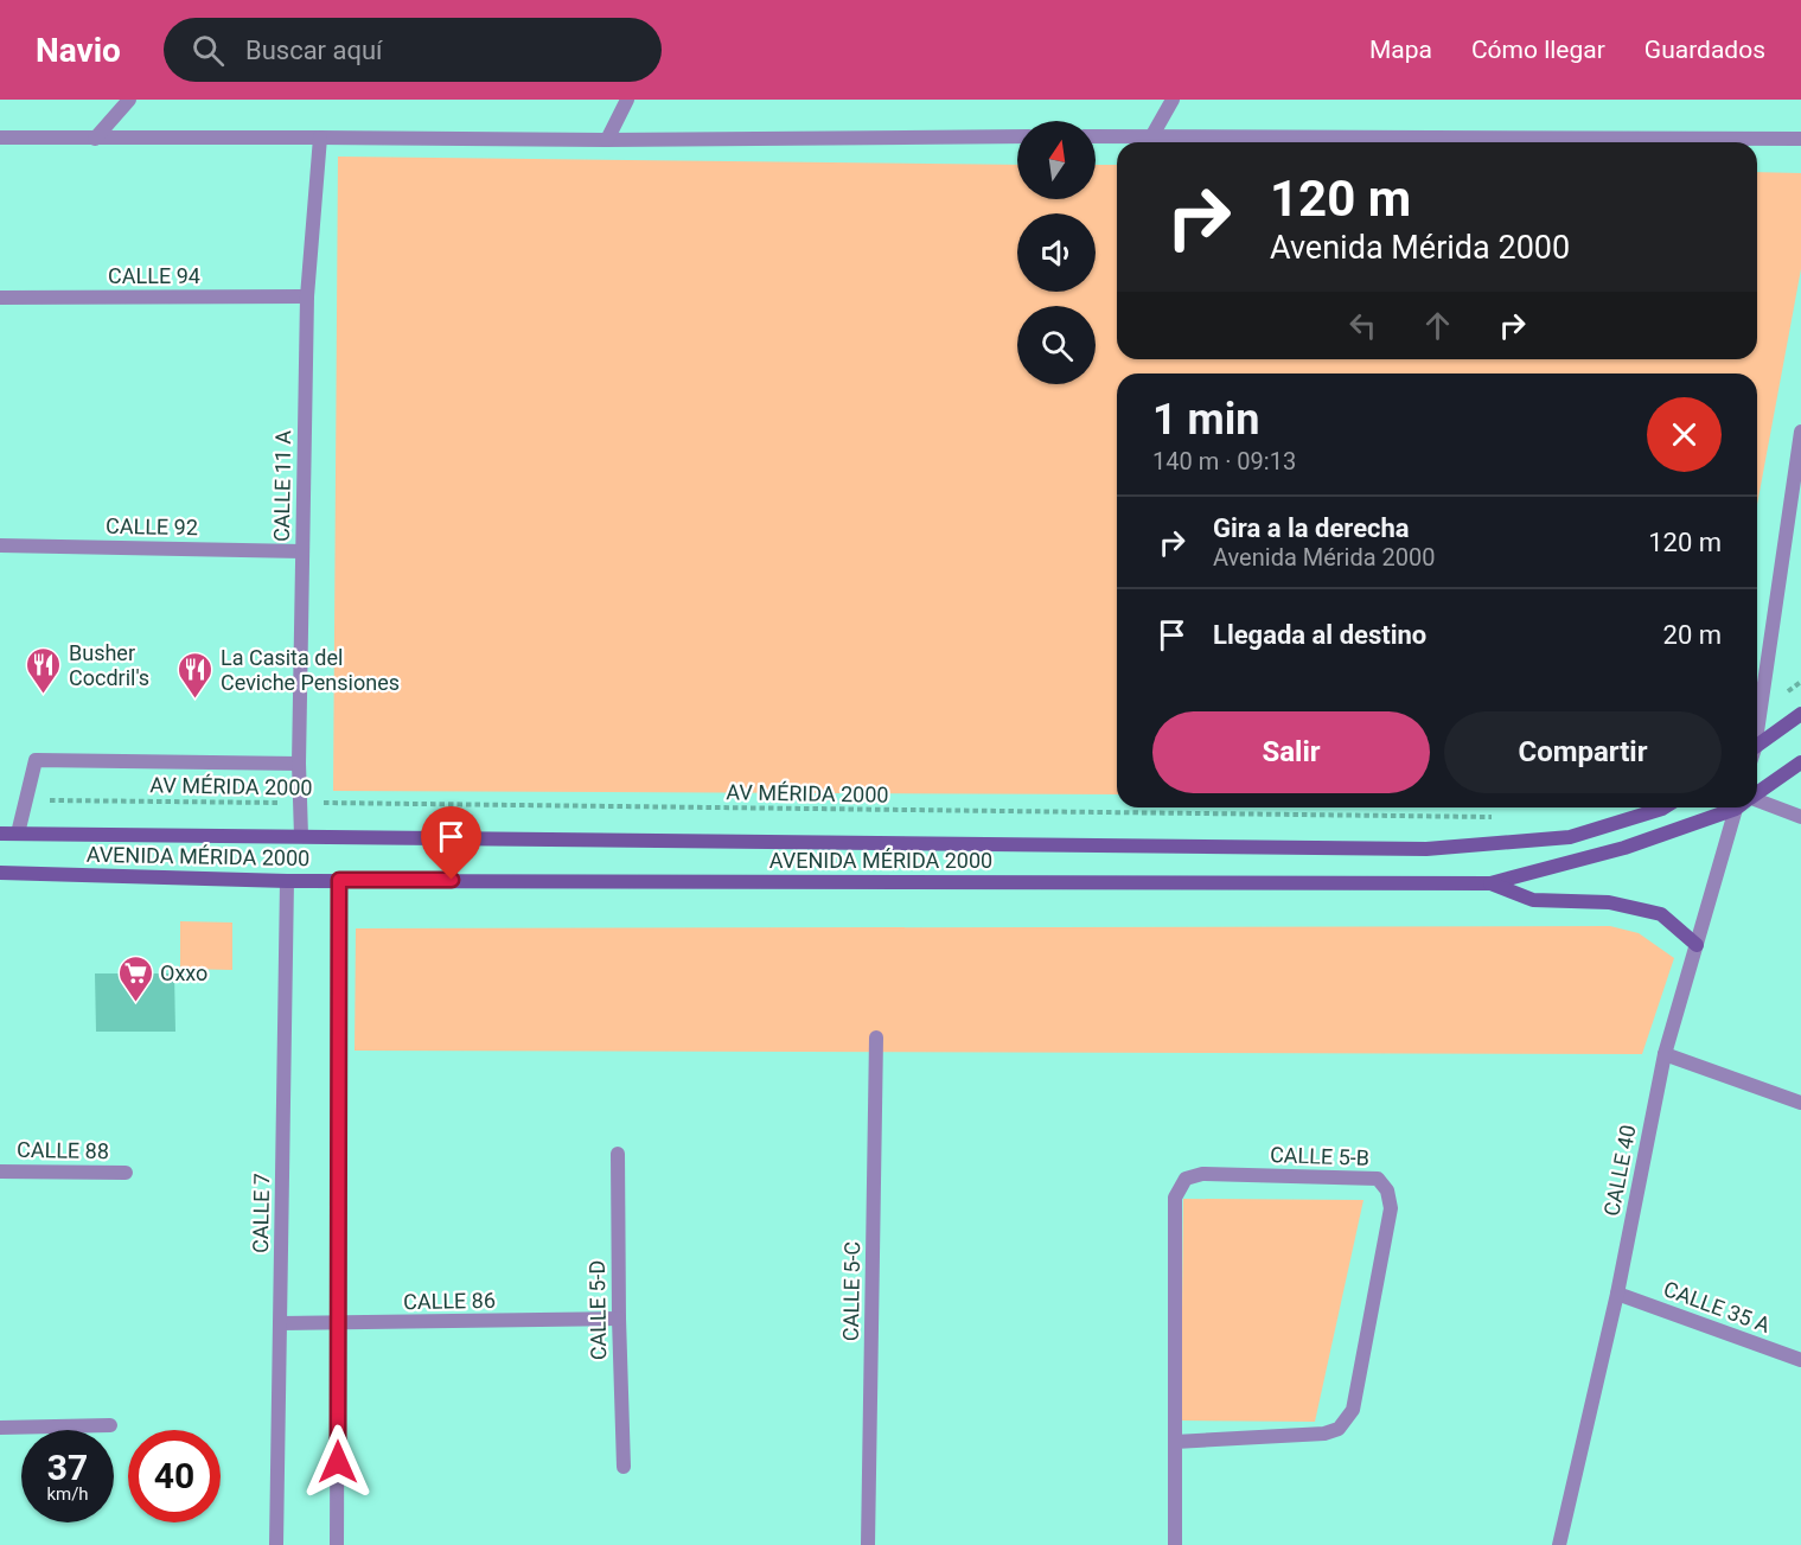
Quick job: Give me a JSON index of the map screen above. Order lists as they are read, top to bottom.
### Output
{
  "streets": {
    "main road": ["AVENIDA MÉRIDA 2000"],
    "street": [
      "CALLE 94",
      "CALLE 11 A",
      "CALLE 92",
      "CALLE 88",
      "CALLE 5-B",
      "CALLE 40",
      "CALLE 7",
      "CALLE 5-C",
      "CALLE 86",
      "CALLE 35 A",
      "CALLE 5-D"
    ],
    "path": ["AV MÉRIDA 2000"]
  },
  "crossings": [
    ["CALLE 94", "CALLE 11 A"],
    ["CALLE 11 A", "CALLE 92"],
    ["CALLE 11 A", "AV MÉRIDA 2000"],
    ["CALLE 11 A", "AVENIDA MÉRIDA 2000"],
    ["AVENIDA MÉRIDA 2000", "CALLE 7"],
    ["CALLE 40", "CALLE 35 A"],
    ["CALLE 7", "CALLE 86"],
    ["CALLE 86", "CALLE 5-D"]
  ],
  "places": {
    "restaurant": ["Busher Cocdril's", "La Casita del Ceviche Pensiones"],
    "supermarket": ["Oxxo"]
  },
  "north": "top",
  "page": {
    "header": "Navio",
    "search": "Buscar aquí",
    "nav": ["Mapa", "Cómo llegar", "Guardados"],
    "turn": ["120 m", "Avenida Mérida 2000"],
    "heading": ["1 min", "140 m · 09:13"],
    "list": [
      {
        "name": "Gira a la derecha",
        "note": "Avenida Mérida 2000",
        "value": "120 m"
      },
      {
        "name": "Llegada al destino",
        "value": "20 m"
      }
    ],
    "buttons": ["Salir", "Compartir"],
    "speed": "37 km/h",
    "limit": "40"
  }
}
